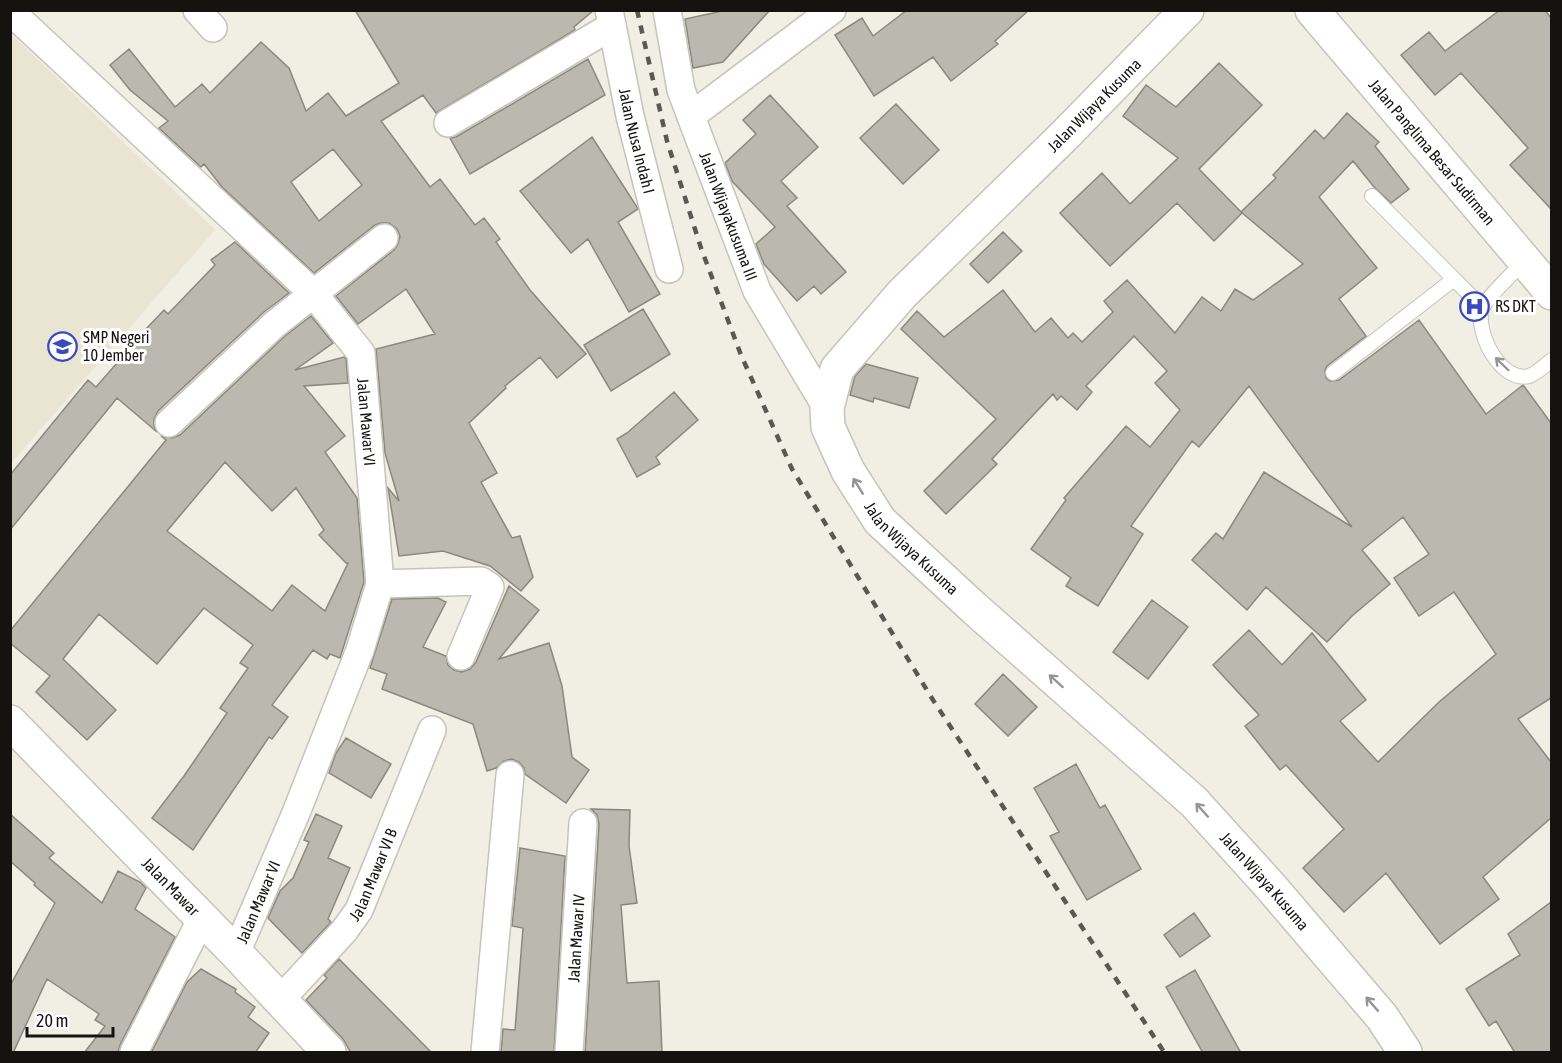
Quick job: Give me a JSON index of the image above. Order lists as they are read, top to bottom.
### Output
{
  "streets": {
    "street": [
      "Jalan Wijaya Kusuma",
      "Jalan Nusa Indah I",
      "Jalan Panglima Besar Sudirman",
      "Jalan Wijayakusuma III",
      "Jalan Mawar VI",
      "Jalan Mawar VI B",
      "Jalan Mawar",
      "Jalan Mawar IV"
    ]
  },
  "crossings": [
    ["Jalan Wijaya Kusuma", "Jalan Wijayakusuma III"],
    ["Jalan Mawar VI", "Jalan Mawar"],
    ["Jalan Mawar VI B", "Jalan Mawar"]
  ],
  "one_way": ["Jalan Wijaya Kusuma"],
  "places": {
    "hospital": ["RS DKT"],
    "school or university": ["SMP Negeri 10 Jember"]
  },
  "scale_bar": "20 m"
}
